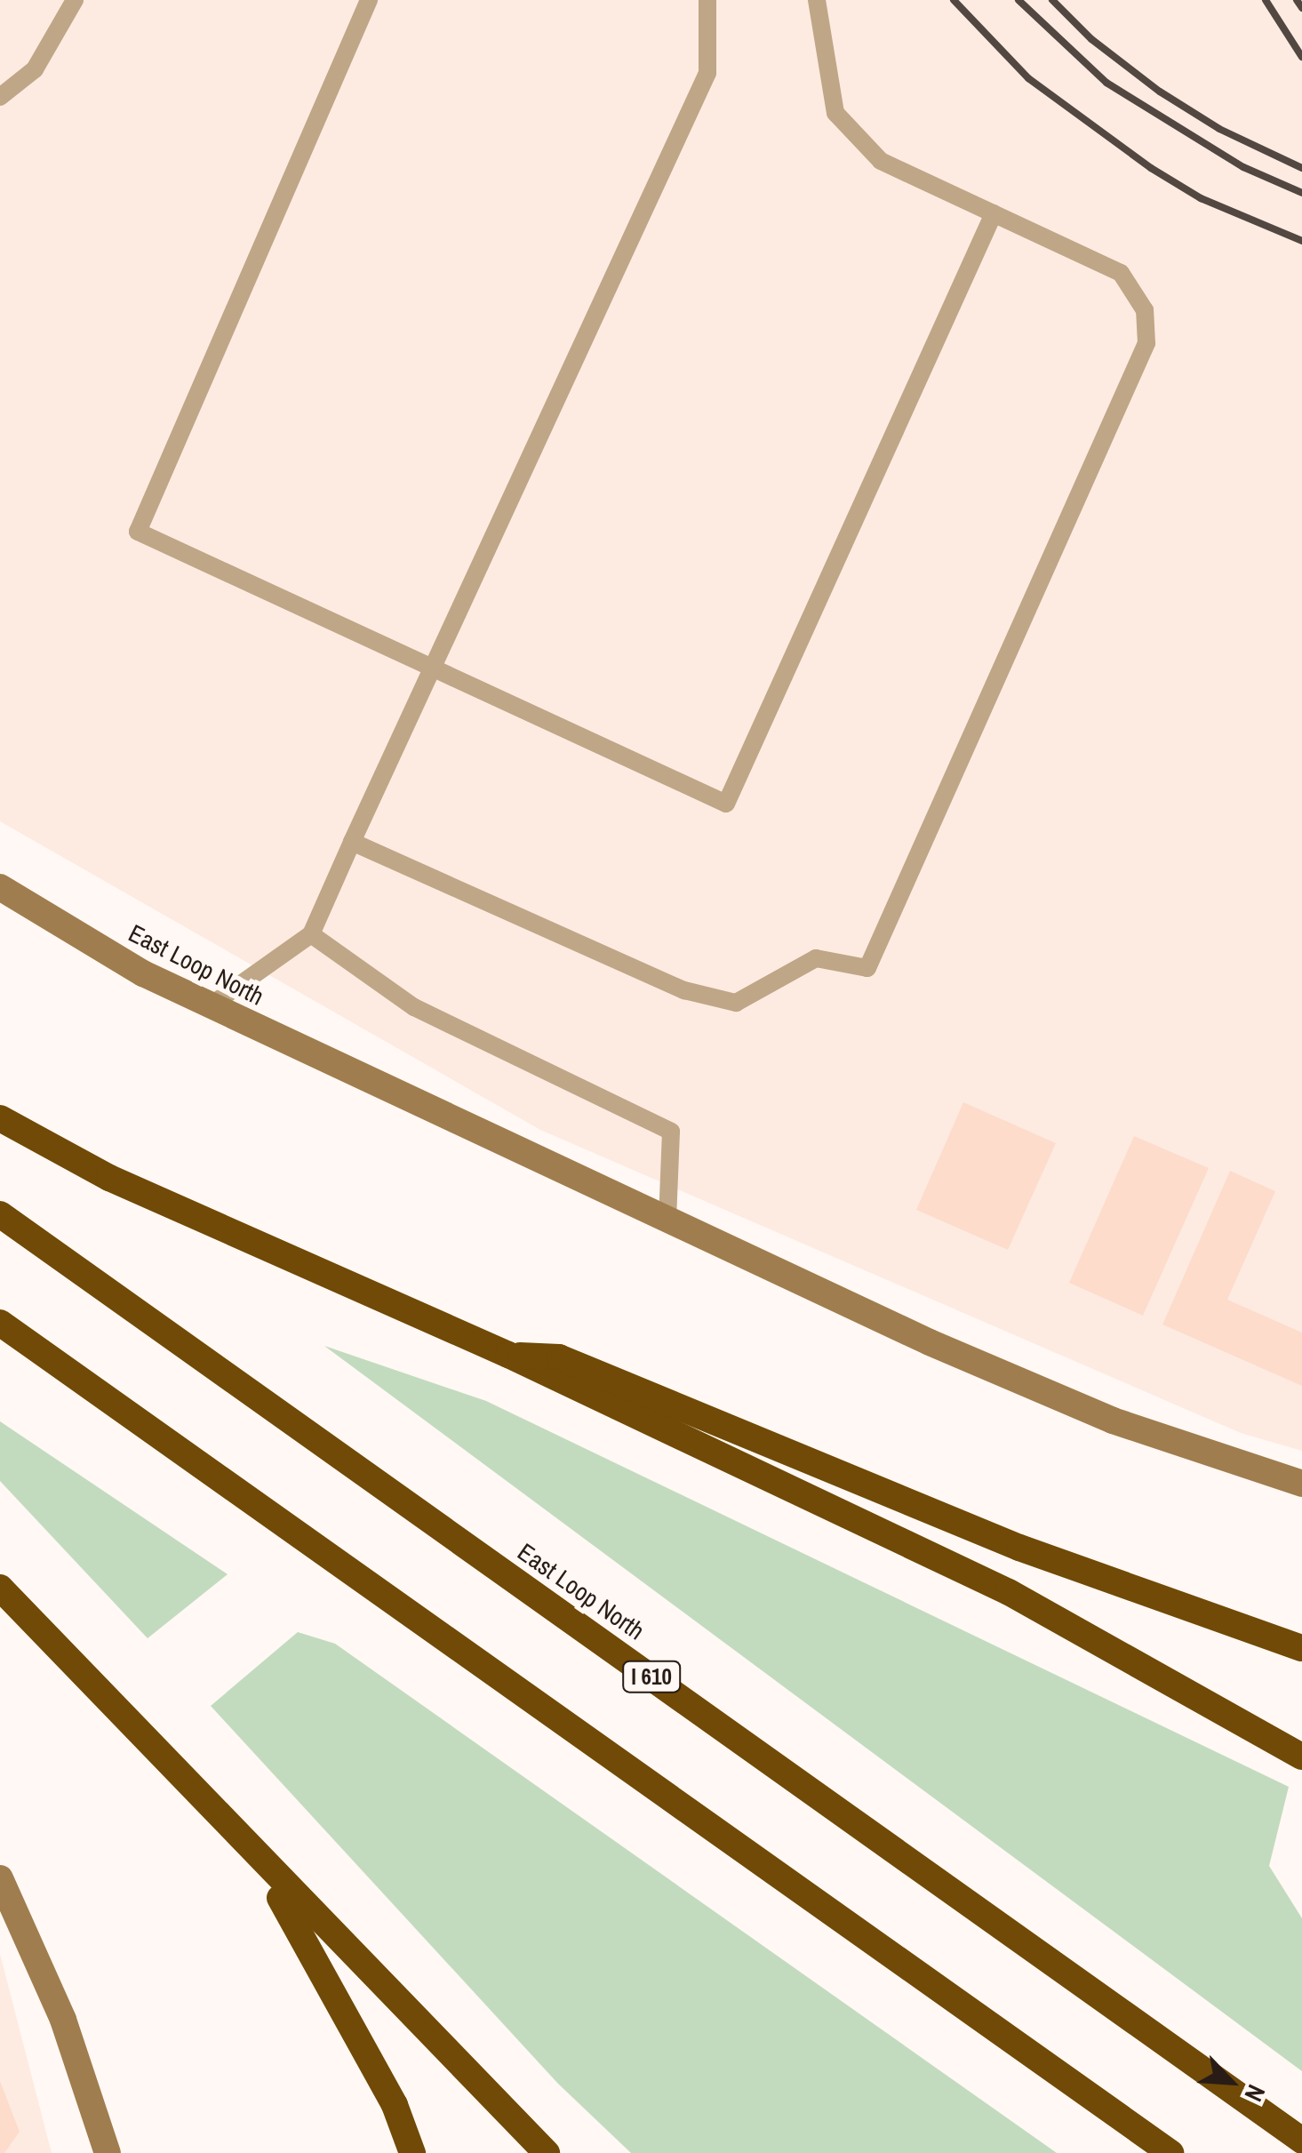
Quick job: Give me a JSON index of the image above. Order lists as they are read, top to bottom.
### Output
{
  "streets": {
    "highway": ["East Loop North", "I 610"]
  },
  "north": "bottom right"
}
